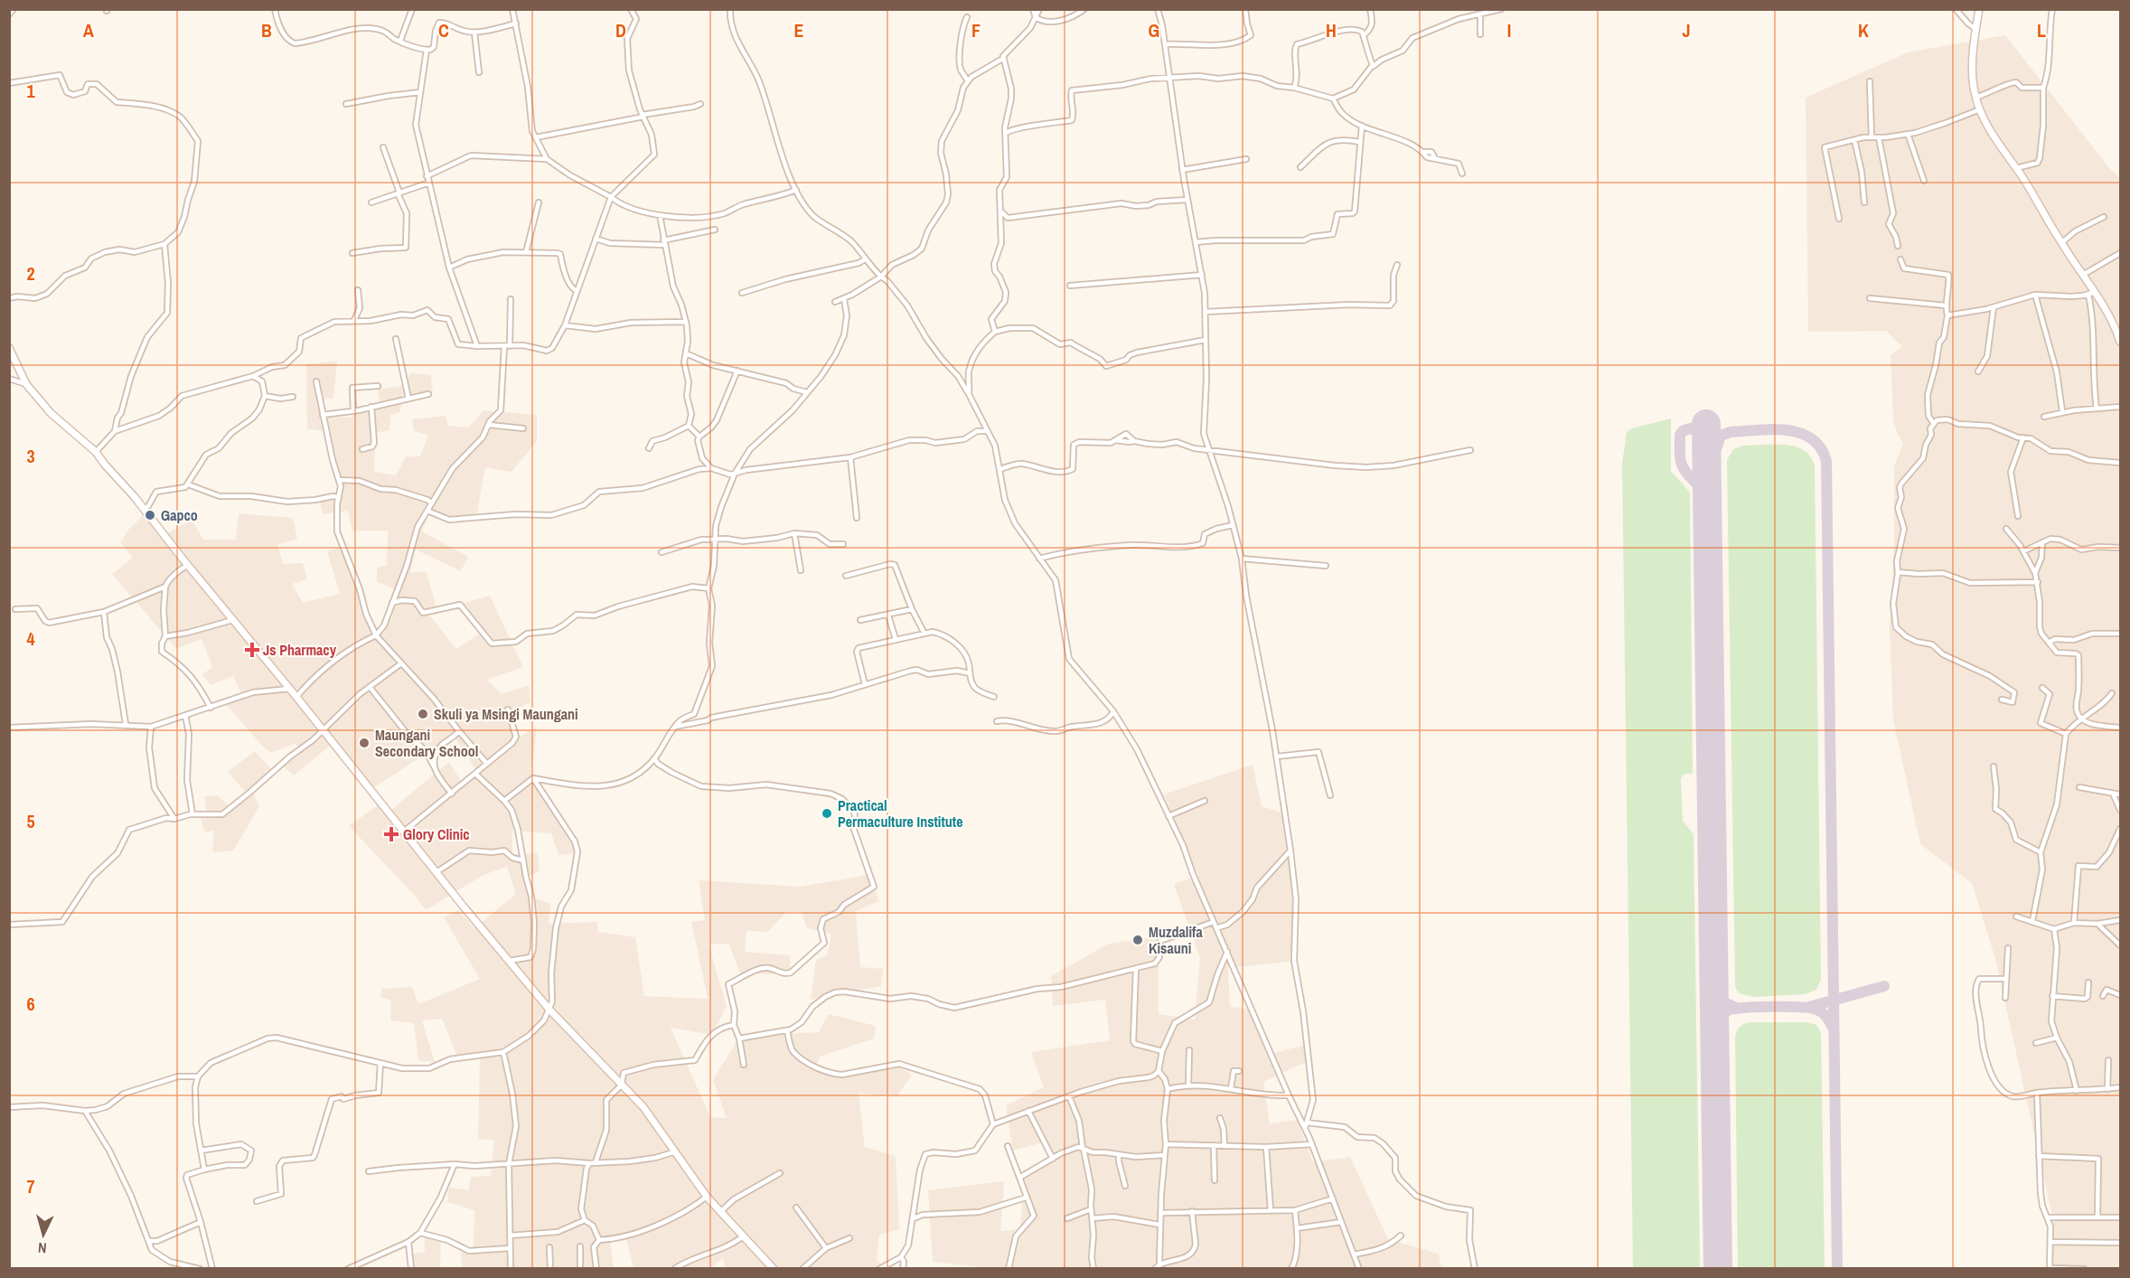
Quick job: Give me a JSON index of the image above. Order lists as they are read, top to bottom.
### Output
{
  "places": {
    "other": [
      "Gapco",
      "Skuli ya Msingi Maungani",
      "Maungani Secondary School",
      "Practical Permaculture Institute",
      "Muzdalifa Kisauni"
    ],
    "health": ["Js Pharmacy", "Glory Clinic"]
  },
  "north": "bottom",
  "grid": {
    "columns": [
      "A",
      "B",
      "C",
      "D",
      "E",
      "F",
      "G",
      "H",
      "I",
      "J",
      "K",
      "L"
    ],
    "rows": [
      "1",
      "2",
      "3",
      "4",
      "5",
      "6",
      "7"
    ]
  }
}
